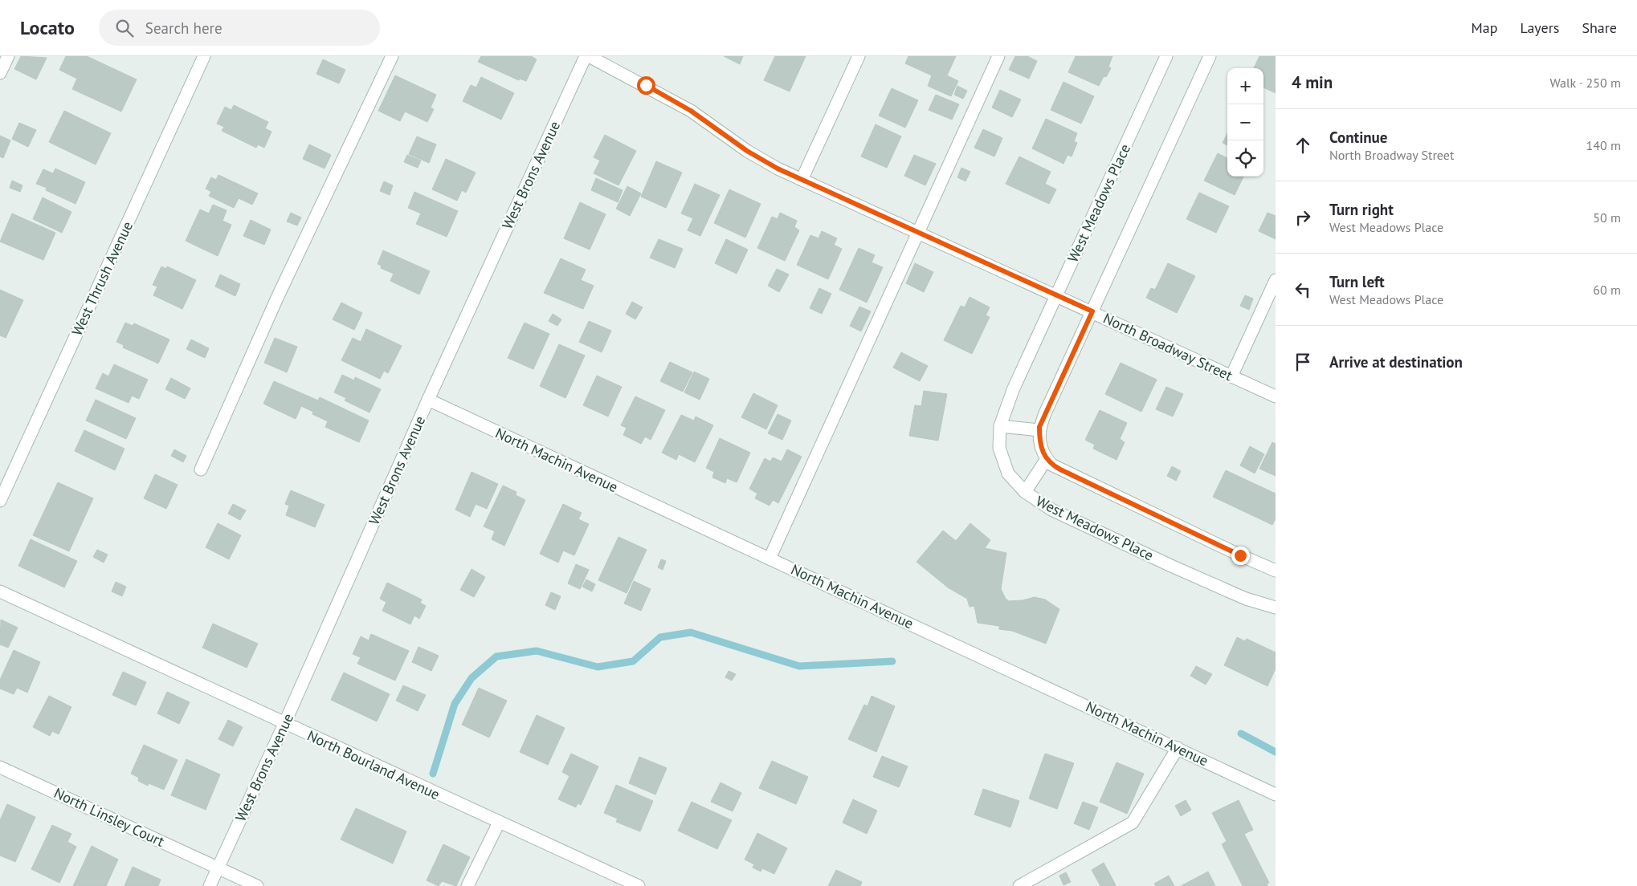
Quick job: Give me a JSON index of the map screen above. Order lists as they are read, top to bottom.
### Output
{
  "streets": {
    "street": [
      "West Brons Avenue",
      "West Meadows Place",
      "West Thrush Avenue",
      "North Broadway Street",
      "North Machin Avenue",
      "North Bourland Avenue",
      "North Linsley Court"
    ]
  },
  "crossings": [
    ["West Brons Avenue", "North Machin Avenue"],
    ["West Brons Avenue", "North Bourland Avenue"],
    ["West Brons Avenue", "North Linsley Court"],
    ["West Meadows Place", "North Broadway Street"]
  ],
  "page": {
    "header": "Locato",
    "search": "Search here",
    "nav": ["Map", "Layers", "Share"],
    "heading": ["4 min", "Walk · 250 m"],
    "map_buttons": ["+", "−"],
    "list": [
      ["Continue", "North Broadway Street", "140 m"],
      ["Turn right", "West Meadows Place", "50 m"],
      ["Turn left", "West Meadows Place", "60 m"],
      "Arrive at destination"
    ]
  }
}
